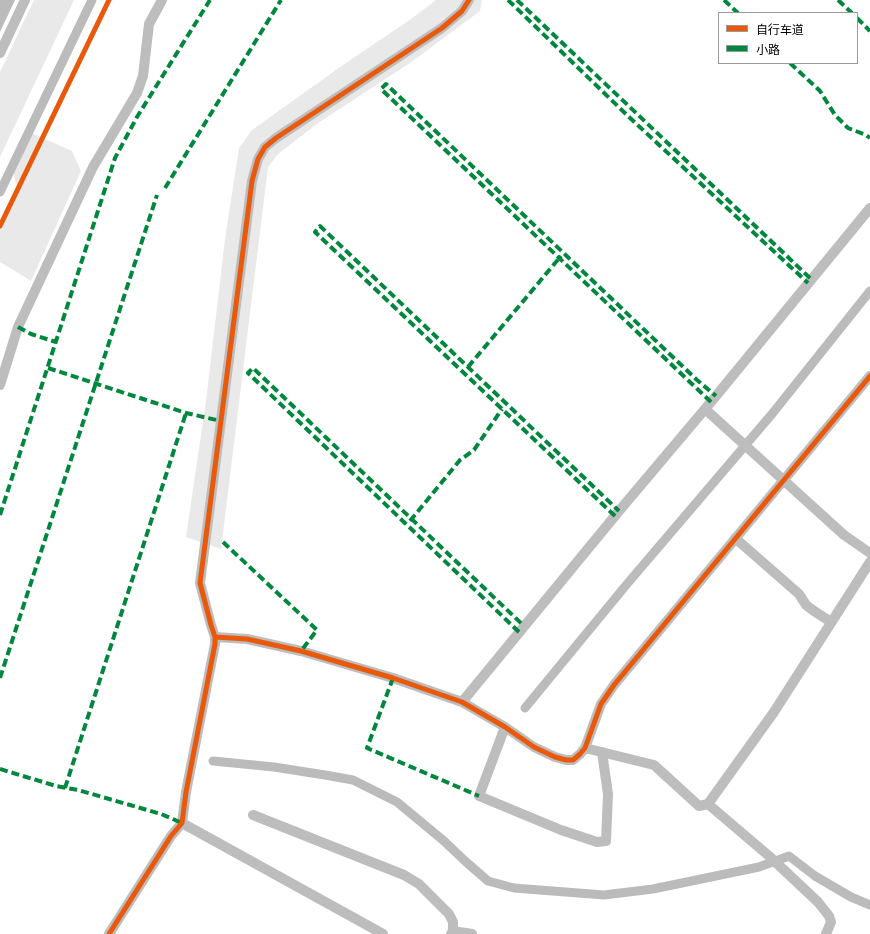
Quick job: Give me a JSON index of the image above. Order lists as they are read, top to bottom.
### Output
{
  "legend": ["自行车道", "小路"]
}
